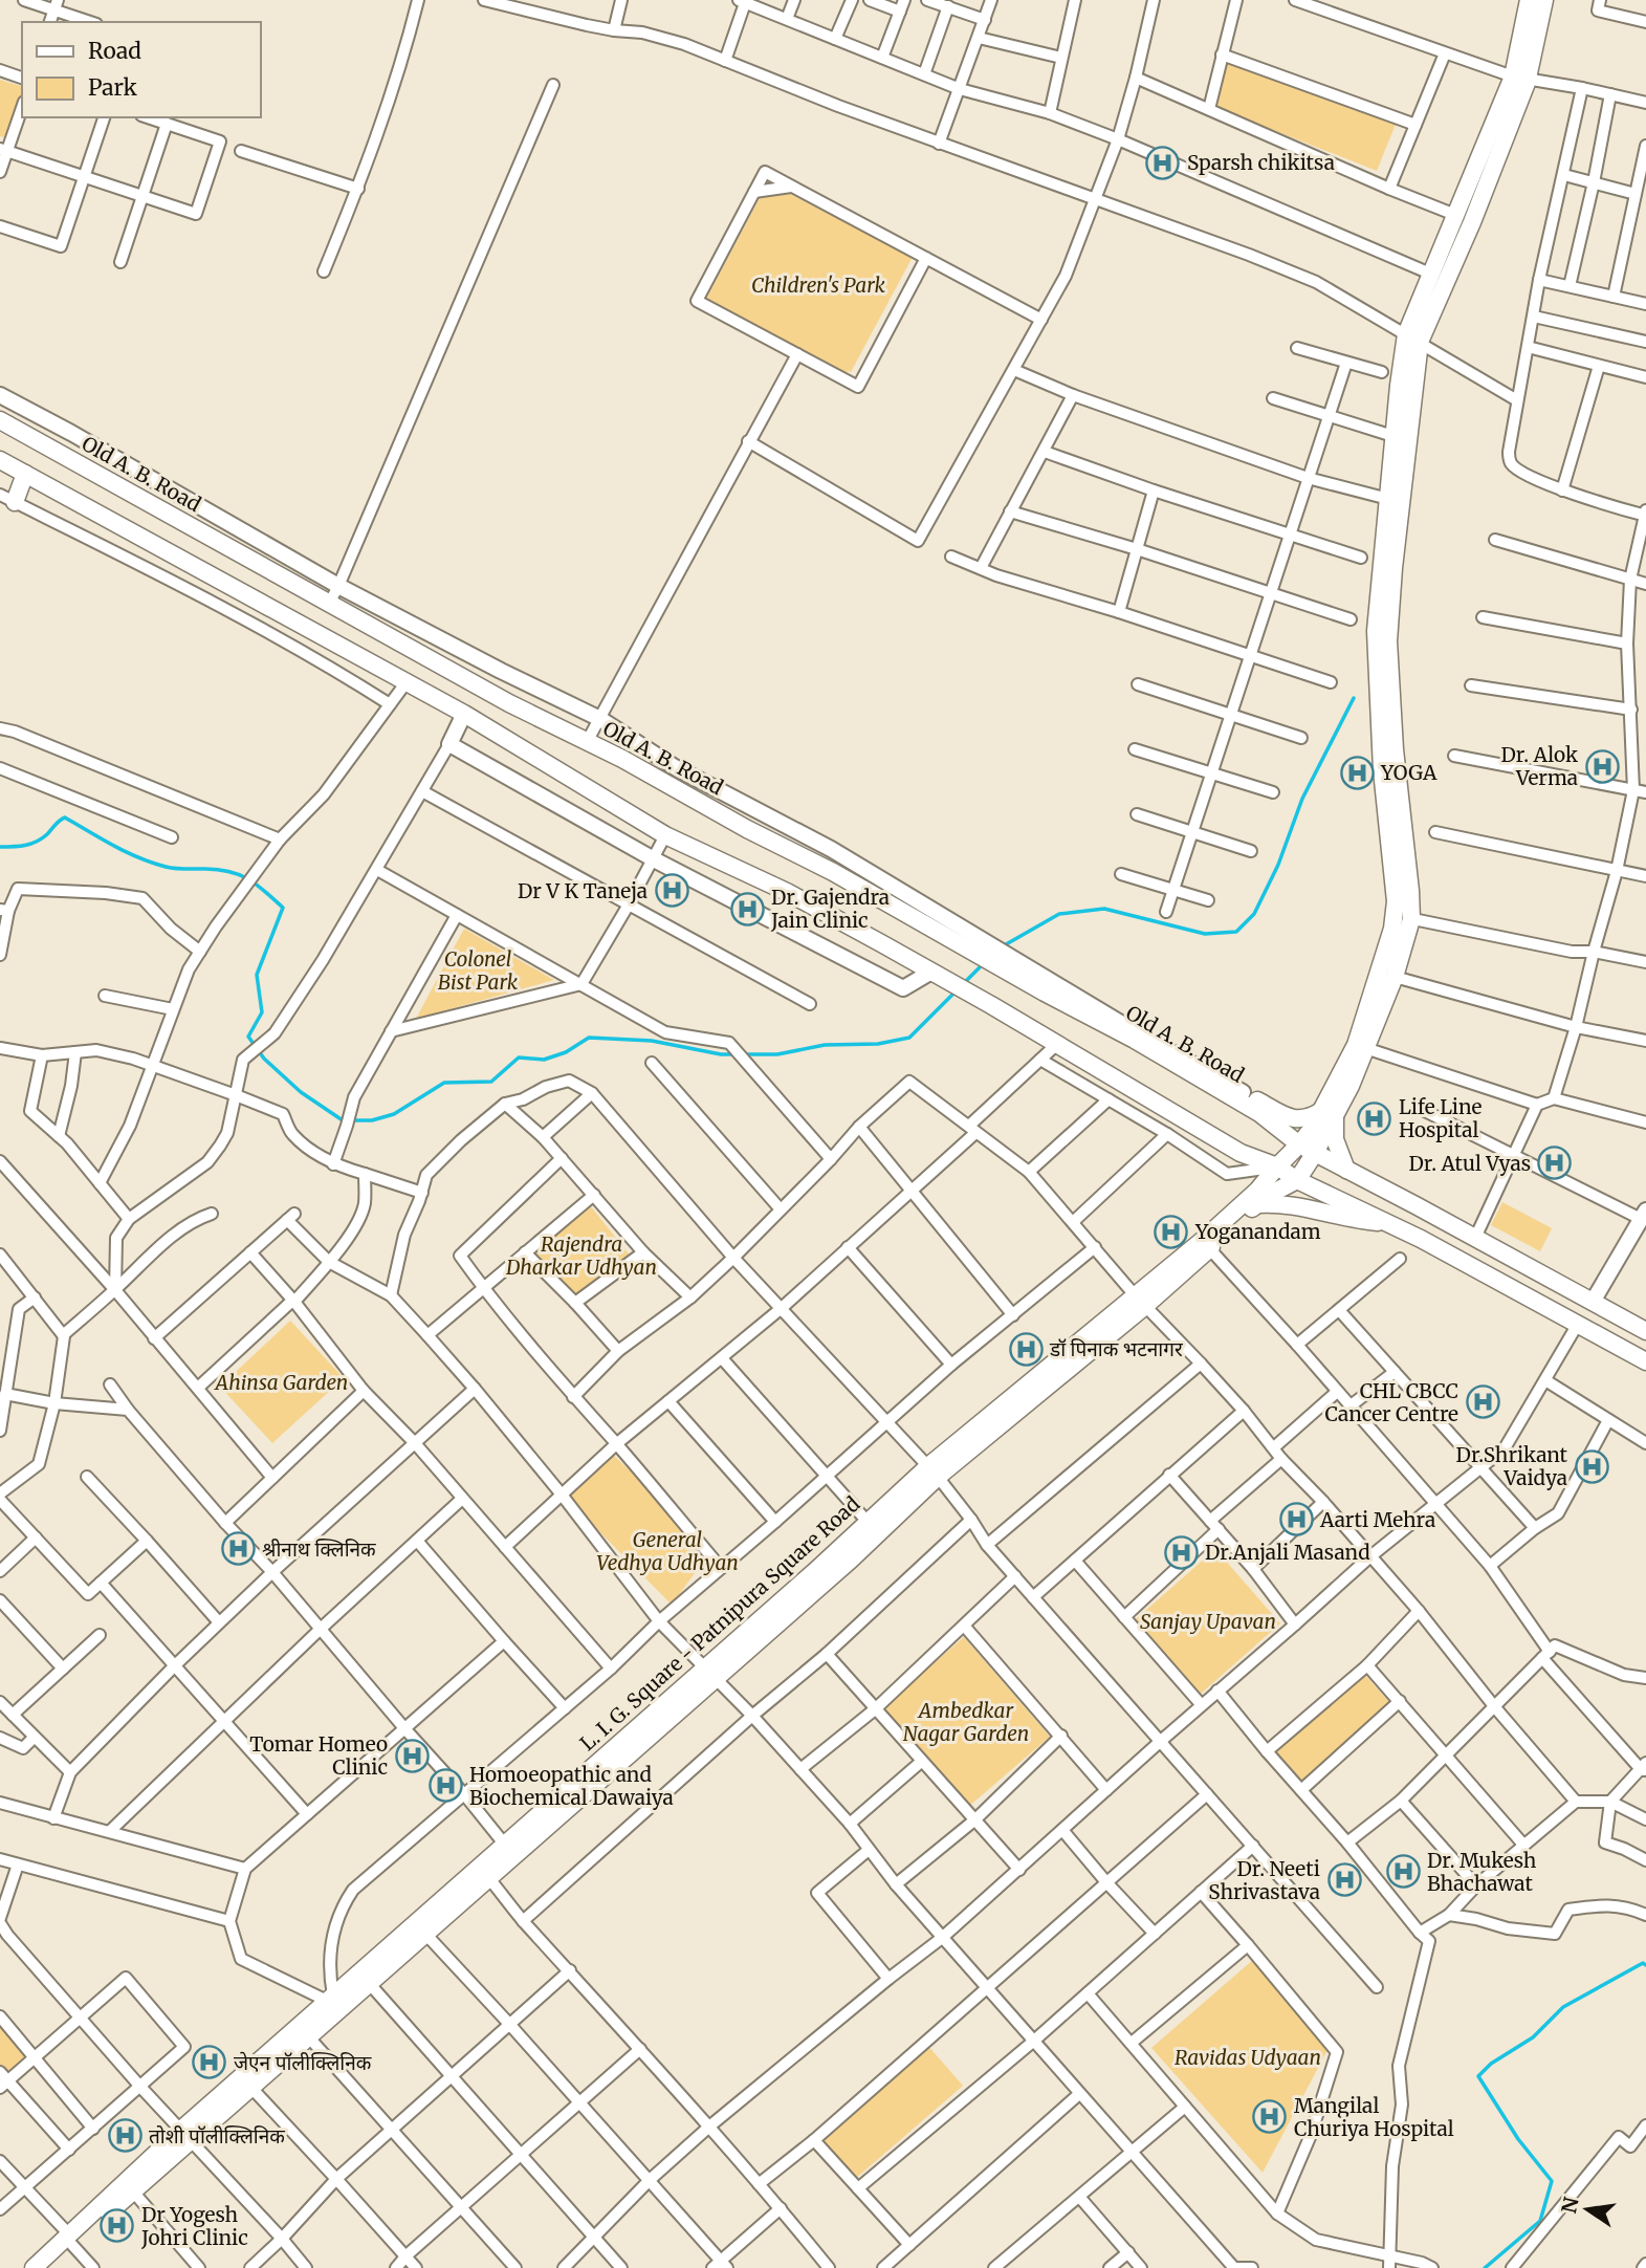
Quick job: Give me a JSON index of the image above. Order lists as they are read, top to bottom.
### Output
{
  "streets": {
    "main road": ["Old A. B. Road", "L. I. G. Square - Patnipura Square Road"]
  },
  "crossings": [
    ["Old A. B. Road", "L. I. G. Square - Patnipura Square Road"]
  ],
  "parks": [
    "Children's Park",
    "Colonel Bist Park",
    "Rajendra Dharkar Udhyan",
    "Ahinsa Garden",
    "General Vedhya Udhyan",
    "Sanjay Upavan",
    "Ambedkar Nagar Garden",
    "Ravidas Udyaan"
  ],
  "places": {
    "hospital": [
      "Sparsh chikitsa",
      "Dr. Alok Verma",
      "YOGA",
      "Dr V K Taneja",
      "Dr. Gajendra Jain Clinic",
      "Life Line Hospital",
      "Dr. Atul Vyas",
      "Yoganandam",
      "डॉ पिनाक भटनागर",
      "CHL CBCC Cancer Centre",
      "Dr.Shrikant Vaidya",
      "Aarti Mehra",
      "श्रीनाथ क्लिनिक",
      "Dr.Anjali Masand",
      "Tomar Homeo Clinic",
      "Homoeopathic and Biochemical Dawaiya",
      "Dr. Mukesh Bhachawat",
      "Dr. Neeti Shrivastava",
      "जेएन पॉलीक्लिनिक",
      "Mangilal Churiya Hospital",
      "तोशी पॉलीक्लिनिक",
      "Dr Yogesh Johri Clinic"
    ]
  },
  "legend": ["Road", "Park"],
  "north": "left"
}
